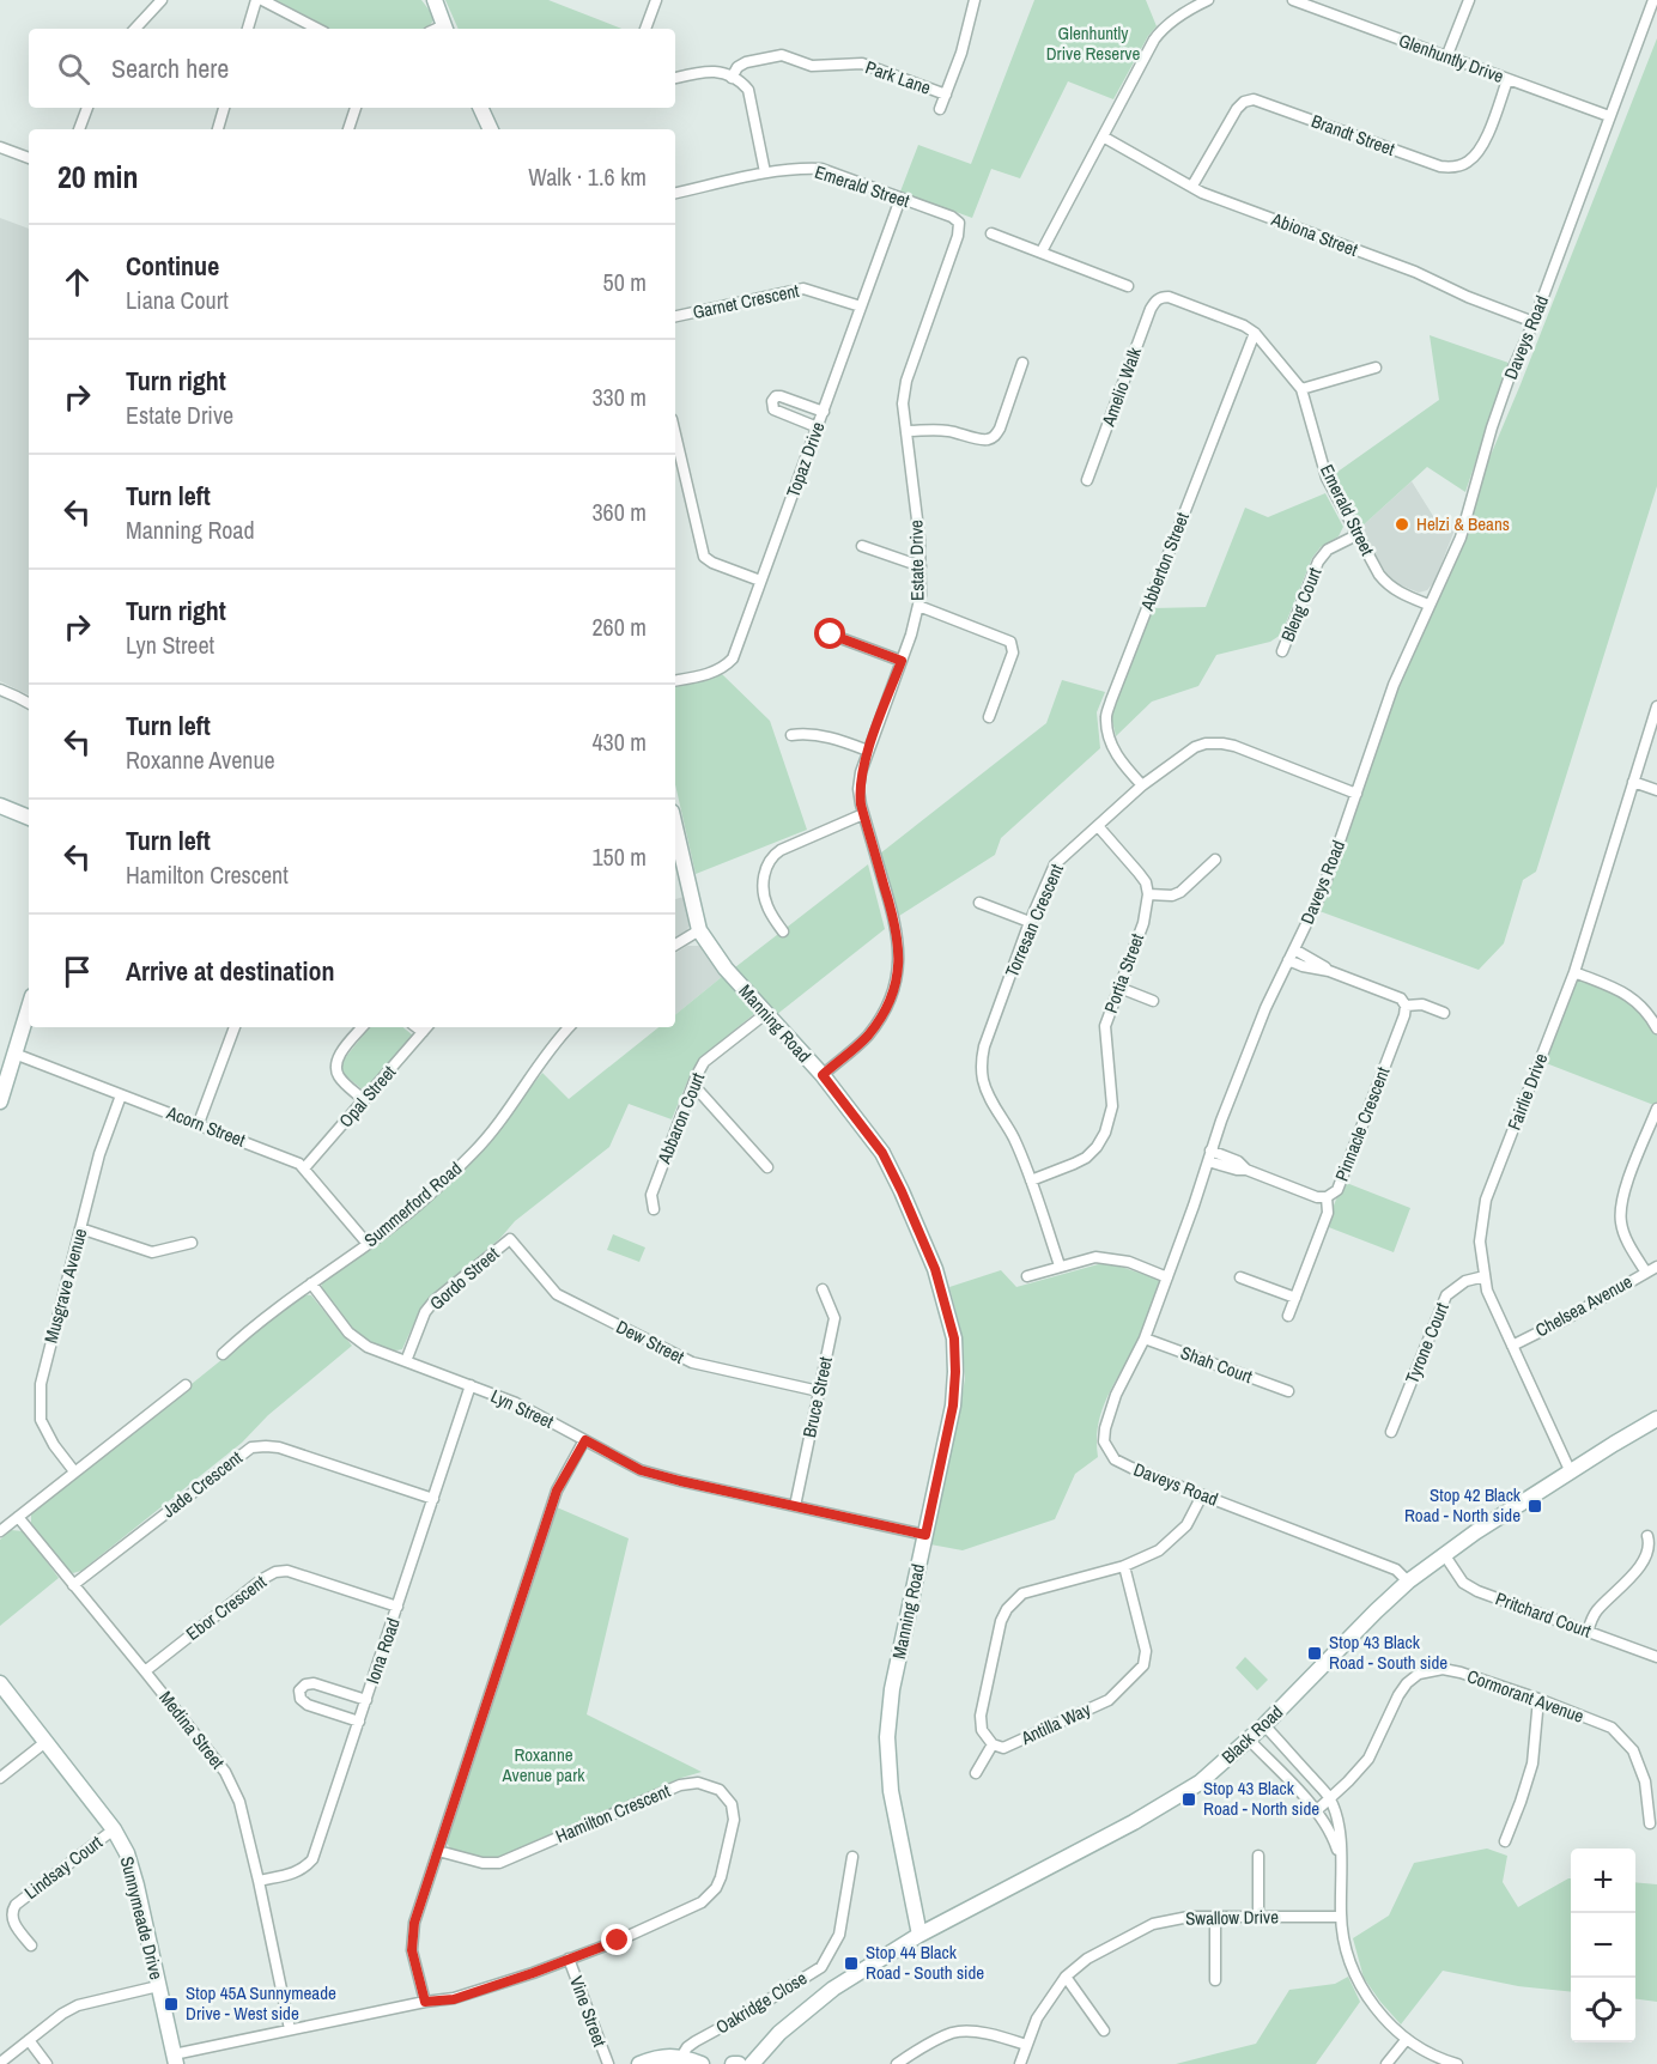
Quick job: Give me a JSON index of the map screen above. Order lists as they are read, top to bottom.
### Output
{
  "streets": {
    "street": [
      "Glenhuntly Drive",
      "Park Lane",
      "Brandt Street",
      "Emerald Street",
      "Abiona Street",
      "Garnet Crescent",
      "Daveys Road",
      "Amelio Walk",
      "Topaz Drive",
      "Estate Drive",
      "Abberton Street",
      "Bleng Court",
      "Torresan Crescent",
      "Portia Street",
      "Manning Road",
      "Fairlie Drive",
      "Opal Street",
      "Abbaron Court",
      "Pinnacle Crescent",
      "Acorn Street",
      "Summerford Road",
      "Gordo Street",
      "Musgrave Avenue",
      "Chelsea Avenue",
      "Dew Street",
      "Tyrone Court",
      "Shah Court",
      "Bruce Street",
      "Lyn Street",
      "Jade Crescent",
      "Ebor Crescent",
      "Pritchard Court",
      "Iona Road",
      "Cormorant Avenue",
      "Antilla Way",
      "Medina Street",
      "Black Road",
      "Hamilton Crescent",
      "Lindsay Court",
      "Sunnymeade Drive",
      "Swallow Drive",
      "Oakridge Close",
      "Vine Street"
    ]
  },
  "crossings": [
    ["Glenhuntly Drive", "Brandt Street"],
    ["Glenhuntly Drive", "Daveys Road"],
    ["Brandt Street", "Abiona Street"],
    ["Emerald Street", "Daveys Road"],
    ["Emerald Street", "Amelio Walk"],
    ["Emerald Street", "Topaz Drive"],
    ["Emerald Street", "Estate Drive"],
    ["Emerald Street", "Abberton Street"],
    ["Emerald Street", "Bleng Court"],
    ["Abiona Street", "Daveys Road"],
    ["Garnet Crescent", "Topaz Drive"],
    ["Daveys Road", "Torresan Crescent"],
    ["Daveys Road", "Pinnacle Crescent"],
    ["Daveys Road", "Shah Court"],
    ["Daveys Road", "Black Road"],
    ["Estate Drive", "Manning Road"],
    ["Abberton Street", "Torresan Crescent"],
    ["Torresan Crescent", "Portia Street"],
    ["Manning Road", "Abbaron Court"],
    ["Manning Road", "Lyn Street"],
    ["Manning Road", "Black Road"],
    ["Fairlie Drive", "Chelsea Avenue"],
    ["Fairlie Drive", "Tyrone Court"],
    ["Fairlie Drive", "Black Road"],
    ["Opal Street", "Acorn Street"],
    ["Acorn Street", "Summerford Road"],
    ["Acorn Street", "Musgrave Avenue"],
    ["Summerford Road", "Lyn Street"],
    ["Gordo Street", "Dew Street"],
    ["Gordo Street", "Lyn Street"],
    ["Dew Street", "Bruce Street"],
    ["Bruce Street", "Lyn Street"],
    ["Lyn Street", "Iona Road"],
    ["Jade Crescent", "Iona Road"],
    ["Jade Crescent", "Medina Street"],
    ["Ebor Crescent", "Iona Road"],
    ["Ebor Crescent", "Medina Street"],
    ["Pritchard Court", "Black Road"],
    ["Iona Road", "Medina Street"],
    ["Medina Street", "Hamilton Crescent"],
    ["Hamilton Crescent", "Sunnymeade Drive"],
    ["Hamilton Crescent", "Vine Street"],
    ["Lindsay Court", "Sunnymeade Drive"]
  ],
  "parks": ["Glenhuntly Drive Reserve", "Roxanne Avenue park"],
  "places": {
    "other": ["Helzi & Beans"],
    "transit": [
      "Stop 42 Black Road - North side",
      "Stop 43 Black Road - South side",
      "Stop 43 Black Road - North side",
      "Stop 44 Black Road - South side",
      "Stop 45A Sunnymeade Drive - West side"
    ]
  },
  "page": {
    "search": "Search here",
    "heading": ["20 min", "Walk · 1.6 km"],
    "list": [
      ["Continue", "Liana Court", "50 m"],
      ["Turn right", "Estate Drive", "330 m"],
      ["Turn left", "Manning Road", "360 m"],
      ["Turn right", "Lyn Street", "260 m"],
      ["Turn left", "Roxanne Avenue", "430 m"],
      ["Turn left", "Hamilton Crescent", "150 m"],
      "Arrive at destination"
    ],
    "map_buttons": ["+", "−"]
  }
}
